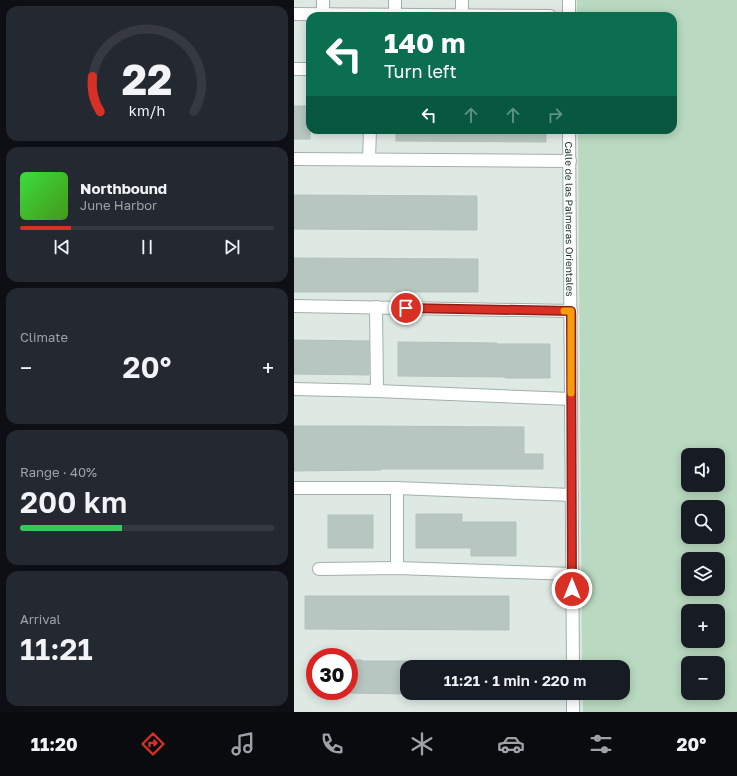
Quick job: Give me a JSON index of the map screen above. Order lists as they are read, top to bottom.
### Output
{
  "streets": {
    "street": ["Calle de las Palmeras Orientales"]
  },
  "page": {
    "turn": ["140 m", "Turn left"],
    "song": ["Northbound", "June Harbor"],
    "tile": [
      "Climate",
      ["Range · 40%", "200 km"],
      ["Arrival", "11:21"]
    ],
    "heat": ["−", "20°", "+"],
    "map_buttons": ["+", "−"],
    "limit": "30",
    "trip": "11:21 · 1 min · 220 m",
    "tabs": ["11:20", "20°"],
    "gauge": ["22", "km/h"]
  }
}
